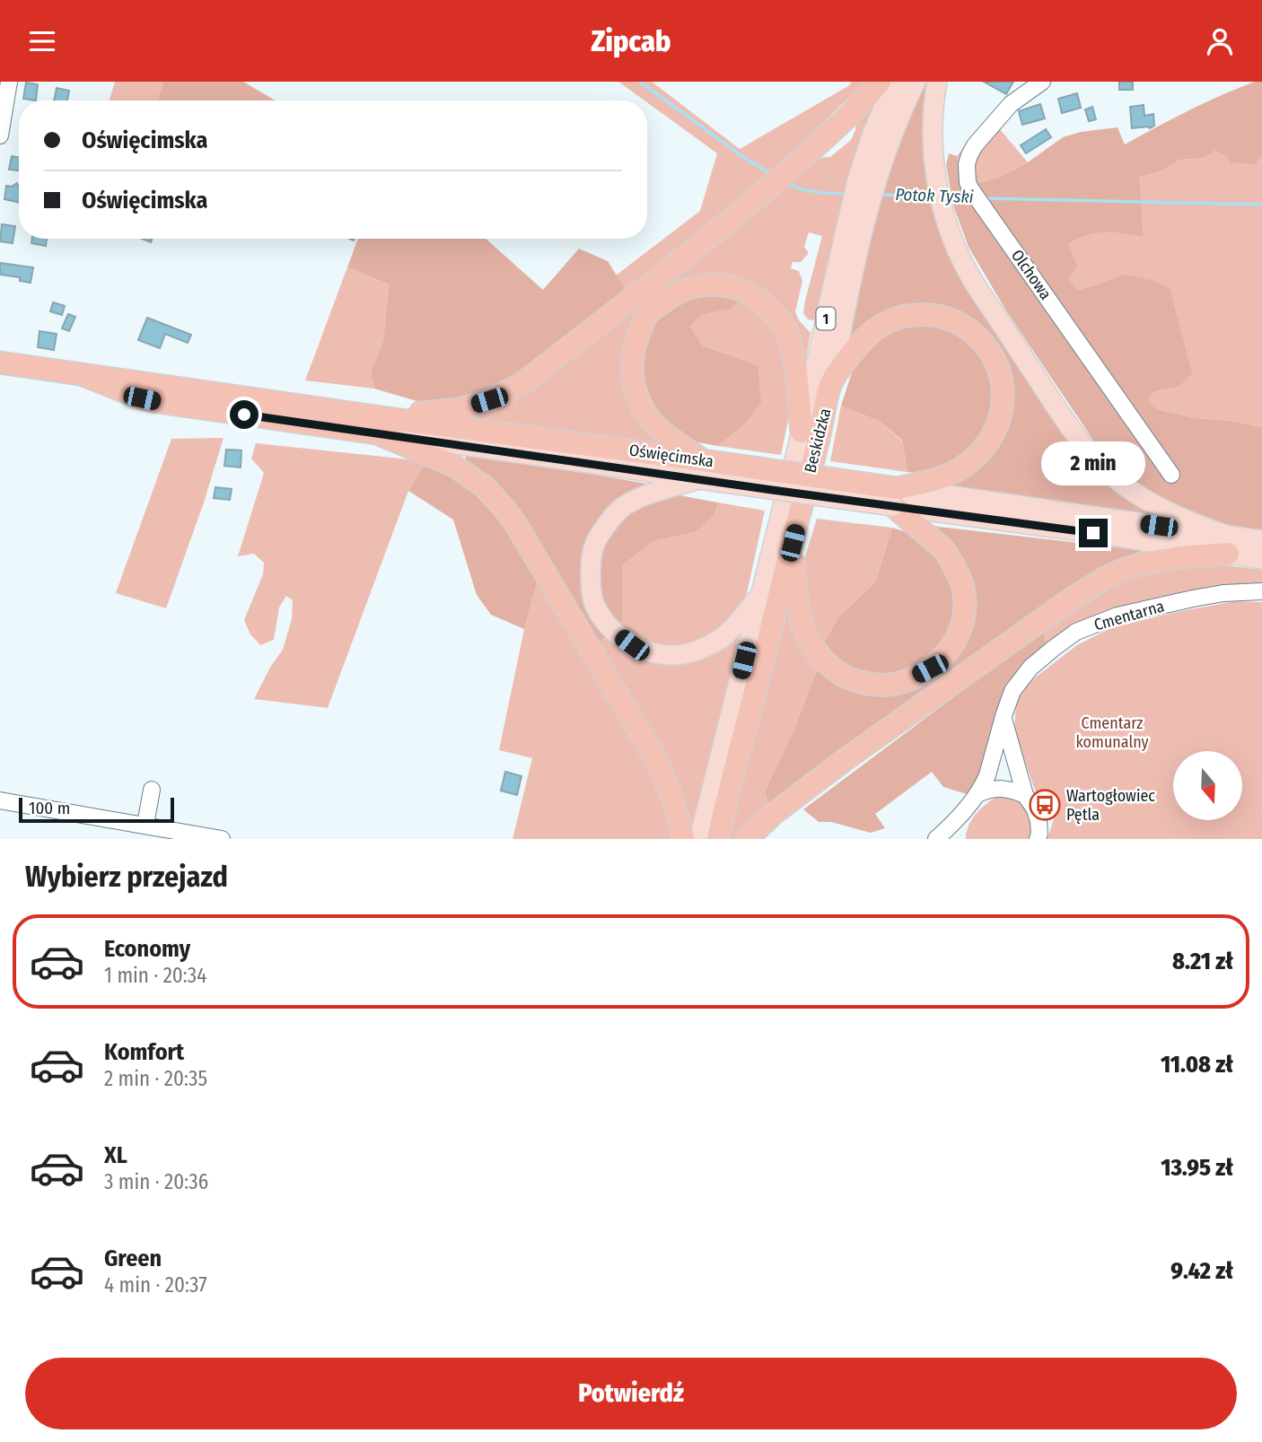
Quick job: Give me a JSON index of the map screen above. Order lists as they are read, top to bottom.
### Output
{
  "streets": {
    "highway": ["1", "Beskidzka", "Oświęcimska"],
    "street": ["Olchowa", "Cmentarna"]
  },
  "water": ["Potok Tyski"],
  "parks": ["Cmentarz komunalny"],
  "places": {
    "bus stop": ["Wartogłowiec Pętla"]
  },
  "scale_bar": "100 m",
  "north": "bottom",
  "page": {
    "header": "Zipcab",
    "banner": ["Oświęcimska", "Oświęcimska"],
    "bubble": "2 min",
    "scale": "100 m",
    "heading": "Wybierz przejazd",
    "list": [
      {
        "name": "Economy",
        "note": "1 min · 20:34",
        "value": "8.21 zł"
      },
      {
        "name": "Komfort",
        "note": "2 min · 20:35",
        "value": "11.08 zł"
      },
      {
        "name": "XL",
        "note": "3 min · 20:36",
        "value": "13.95 zł"
      },
      {
        "name": "Green",
        "note": "4 min · 20:37",
        "value": "9.42 zł"
      }
    ],
    "buttons": "Potwierdź"
  }
}
